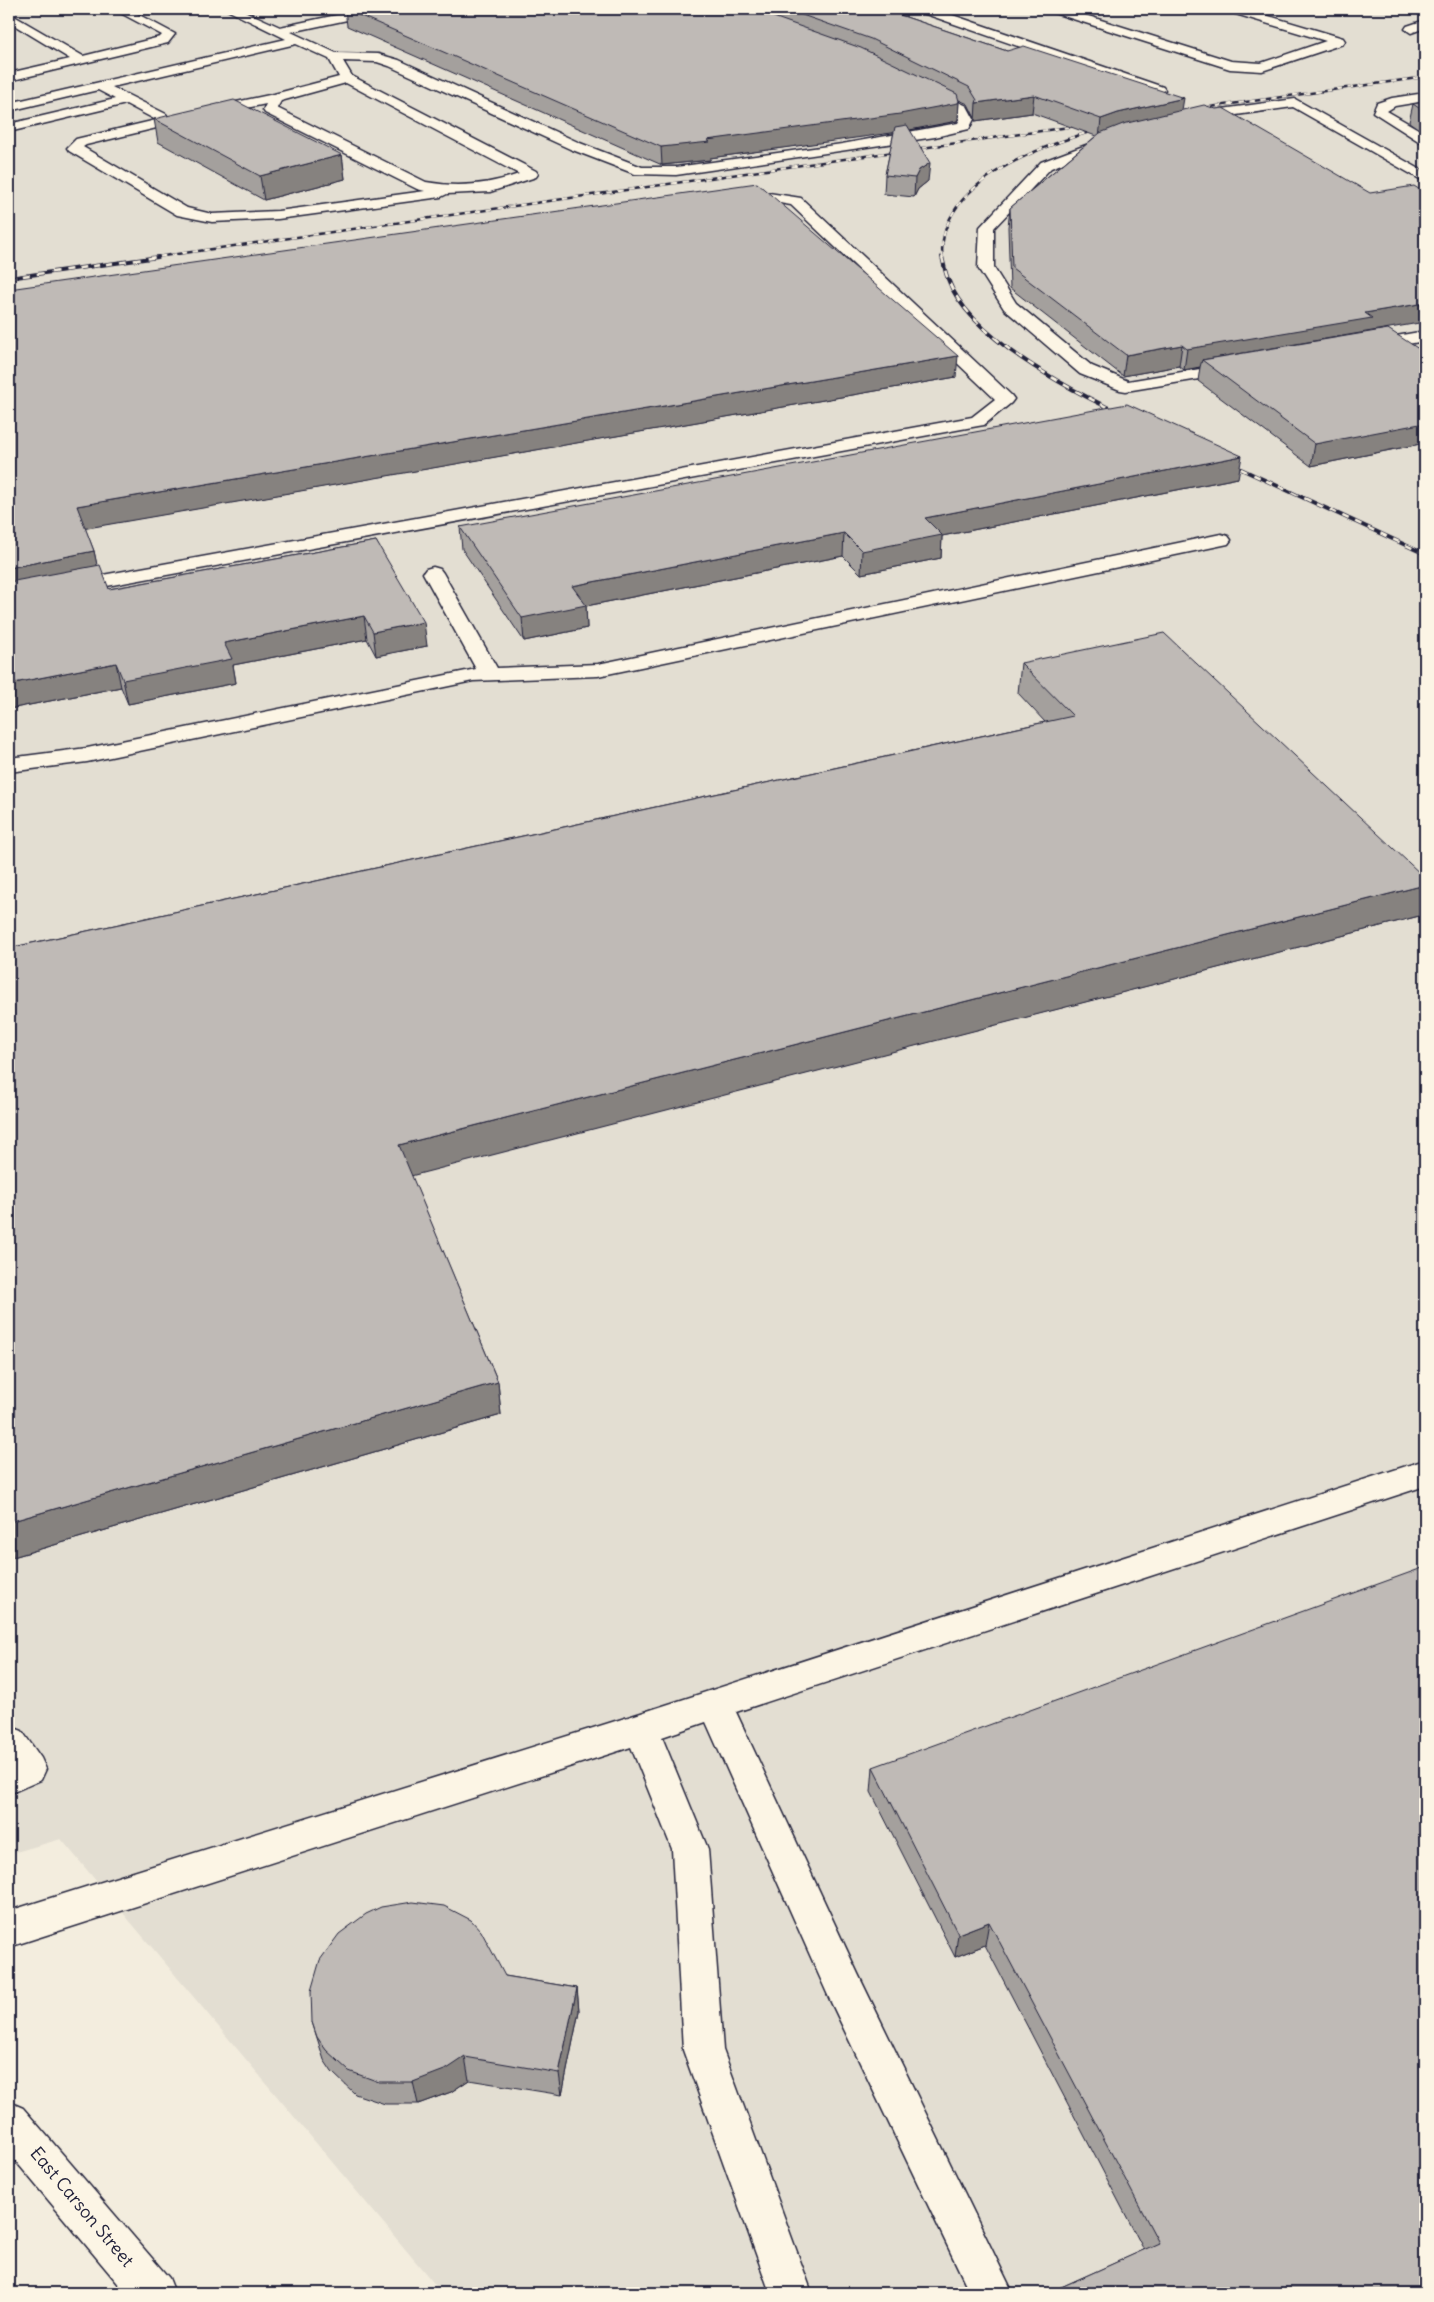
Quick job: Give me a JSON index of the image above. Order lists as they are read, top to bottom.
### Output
{
  "streets": {
    "street": ["East Carson Street"]
  }
}
